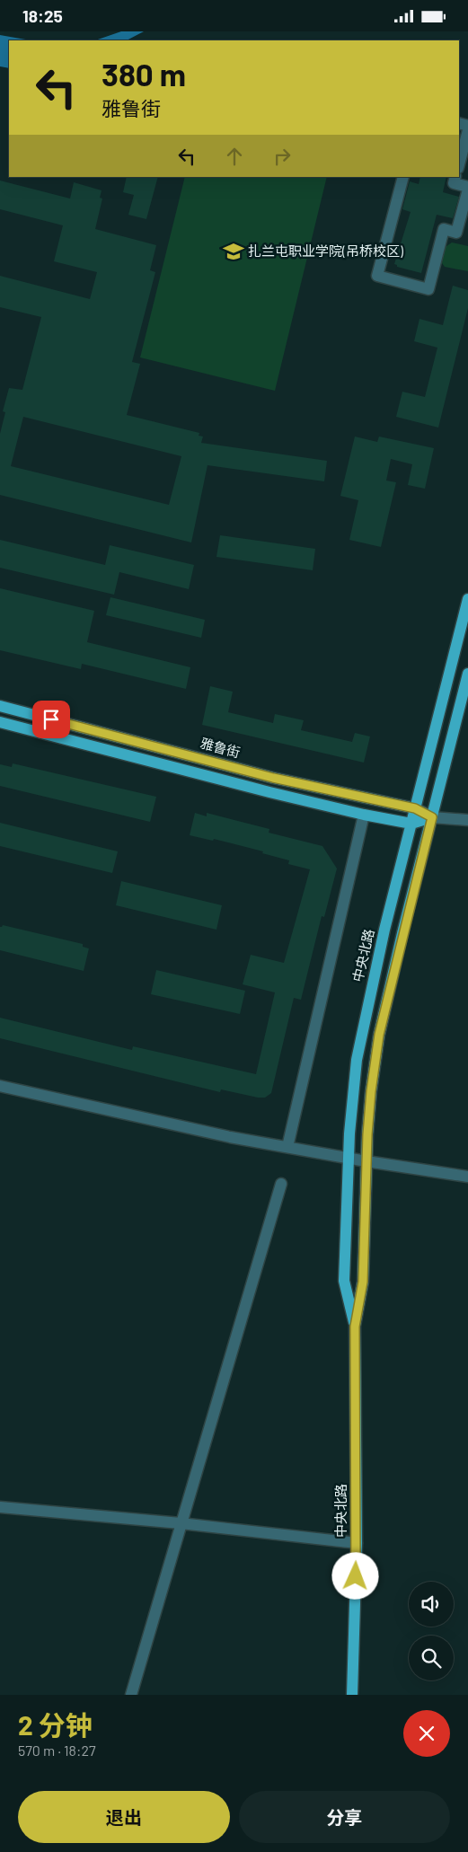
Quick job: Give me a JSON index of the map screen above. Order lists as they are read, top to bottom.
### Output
{
  "streets": {
    "main road": ["雅鲁街", "中央北路"]
  },
  "crossings": [
    ["雅鲁街", "中央北路"]
  ],
  "places": {
    "school or university": ["扎兰屯职业学院(吊桥校区)"]
  },
  "page": {
    "status": "18:25",
    "turn": ["380 m", "雅鲁街"],
    "heading": ["2 分钟", "570 m · 18:27"],
    "buttons": ["退出", "分享"]
  }
}
